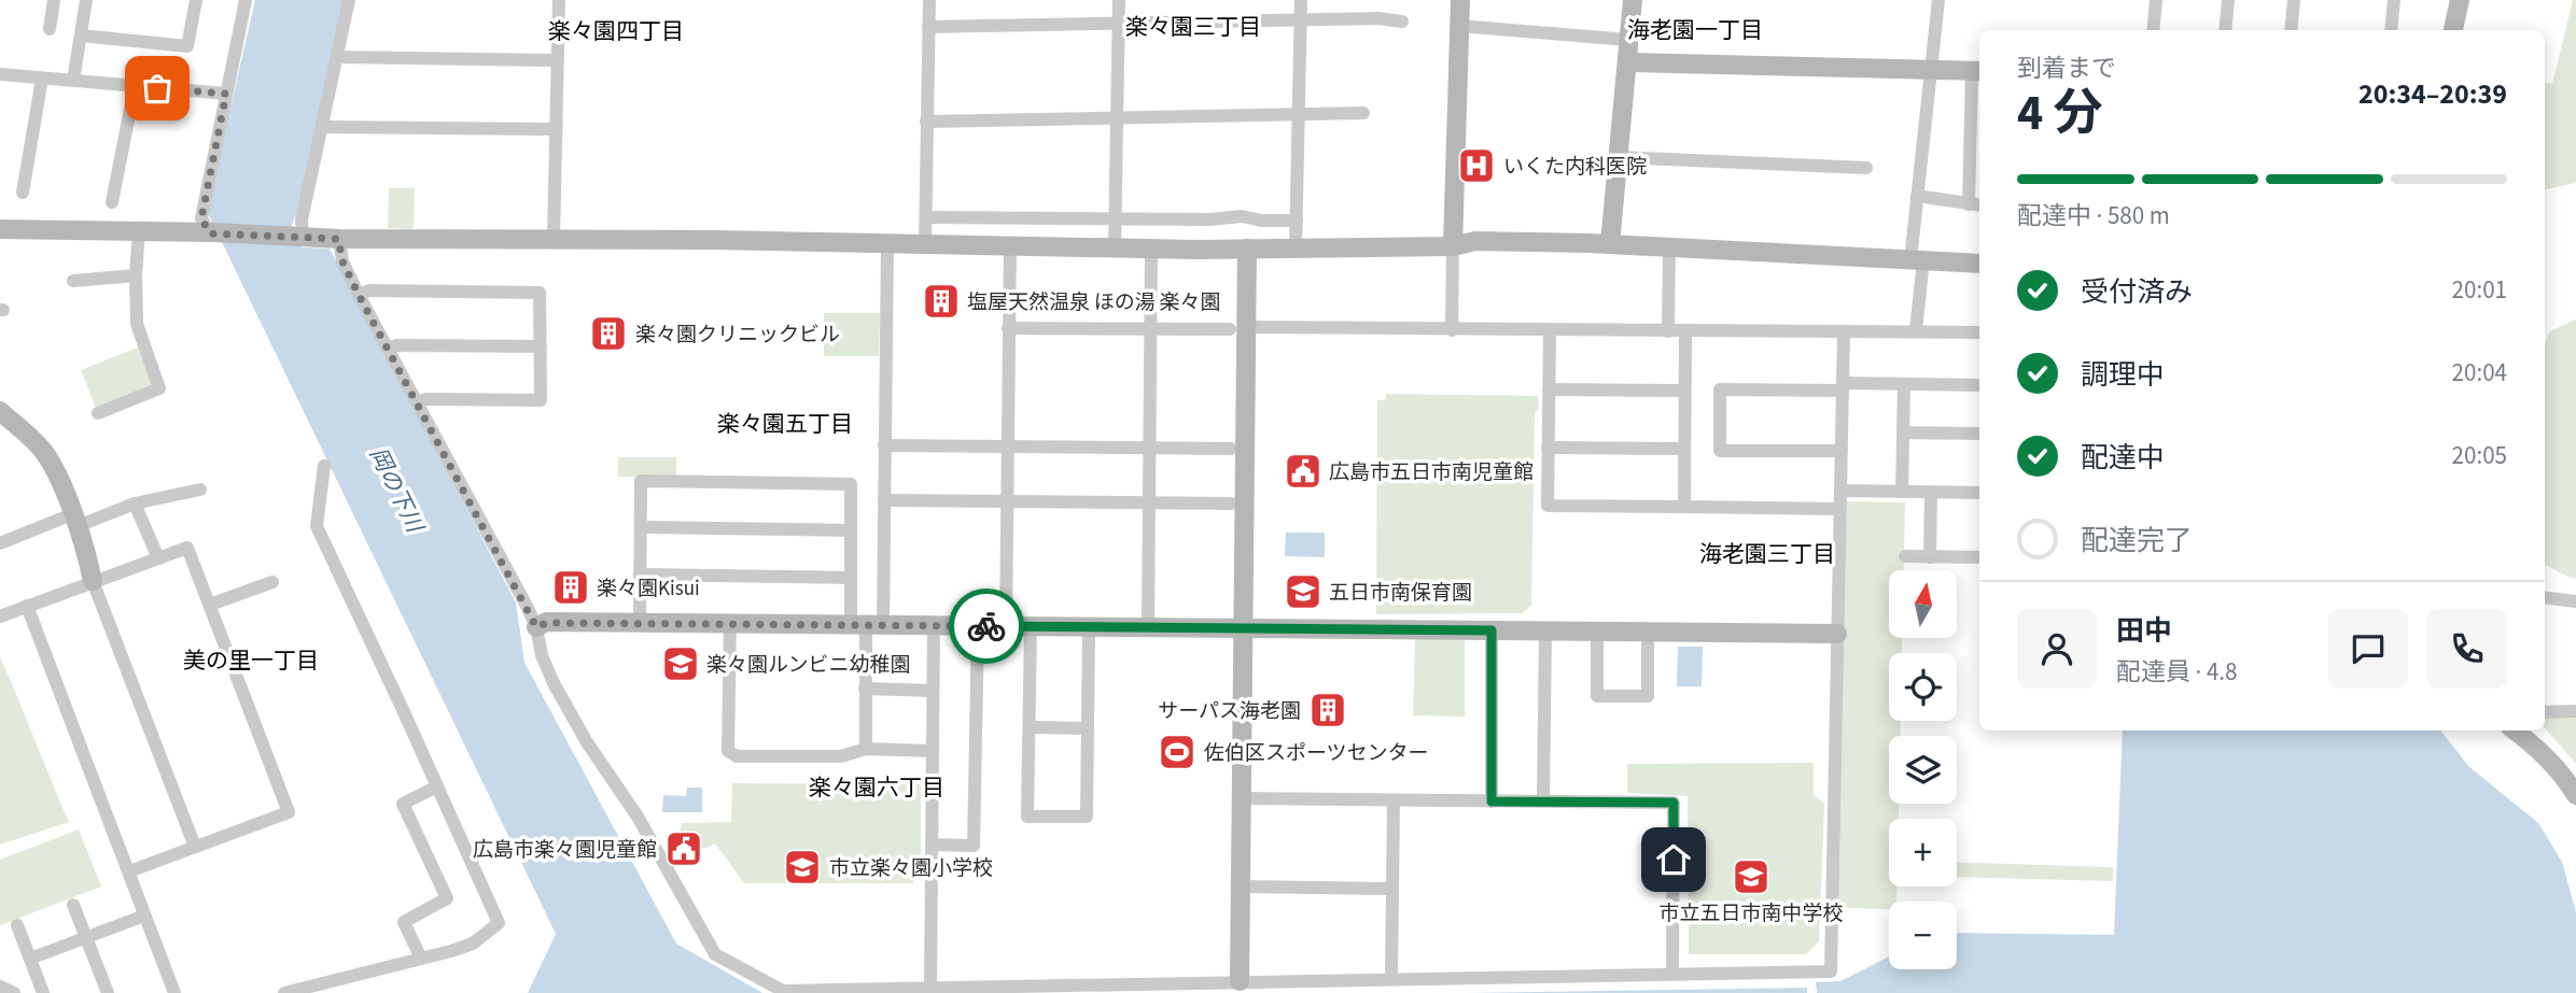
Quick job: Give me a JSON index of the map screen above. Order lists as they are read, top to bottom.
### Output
{
  "districts": [
    "楽々園三丁目",
    "海老園一丁目",
    "楽々園四丁目",
    "楽々園五丁目",
    "海老園三丁目",
    "美の里一丁目",
    "楽々園六丁目"
  ],
  "water": ["岡の下川"],
  "places": {
    "hospital": ["いくた内科医院"],
    "building": [
      "塩屋天然温泉 ほの湯 楽々園",
      "楽々園クリニックビル",
      "楽々園Kisui",
      "サーパス海老園"
    ],
    "public building": ["広島市五日市南児童館", "広島市楽々園児童館"],
    "school or university": [
      "五日市南保育園",
      "楽々園ルンビニ幼稚園",
      "市立楽々園小学校",
      "市立五日市南中学校"
    ],
    "sports": ["佐伯区スポーツセンター"]
  },
  "north": "top",
  "page": {
    "heading": ["4 分", "到着まで", "20:34–20:39"],
    "panel": ["田中", "配達員 · 4.8"],
    "bar": "配達中 · 580 m",
    "list": [
      ["受付済み", "20:01"],
      ["調理中", "20:04"],
      ["配達中", "20:05"],
      "配達完了"
    ],
    "map_buttons": ["+", "−"]
  }
}
